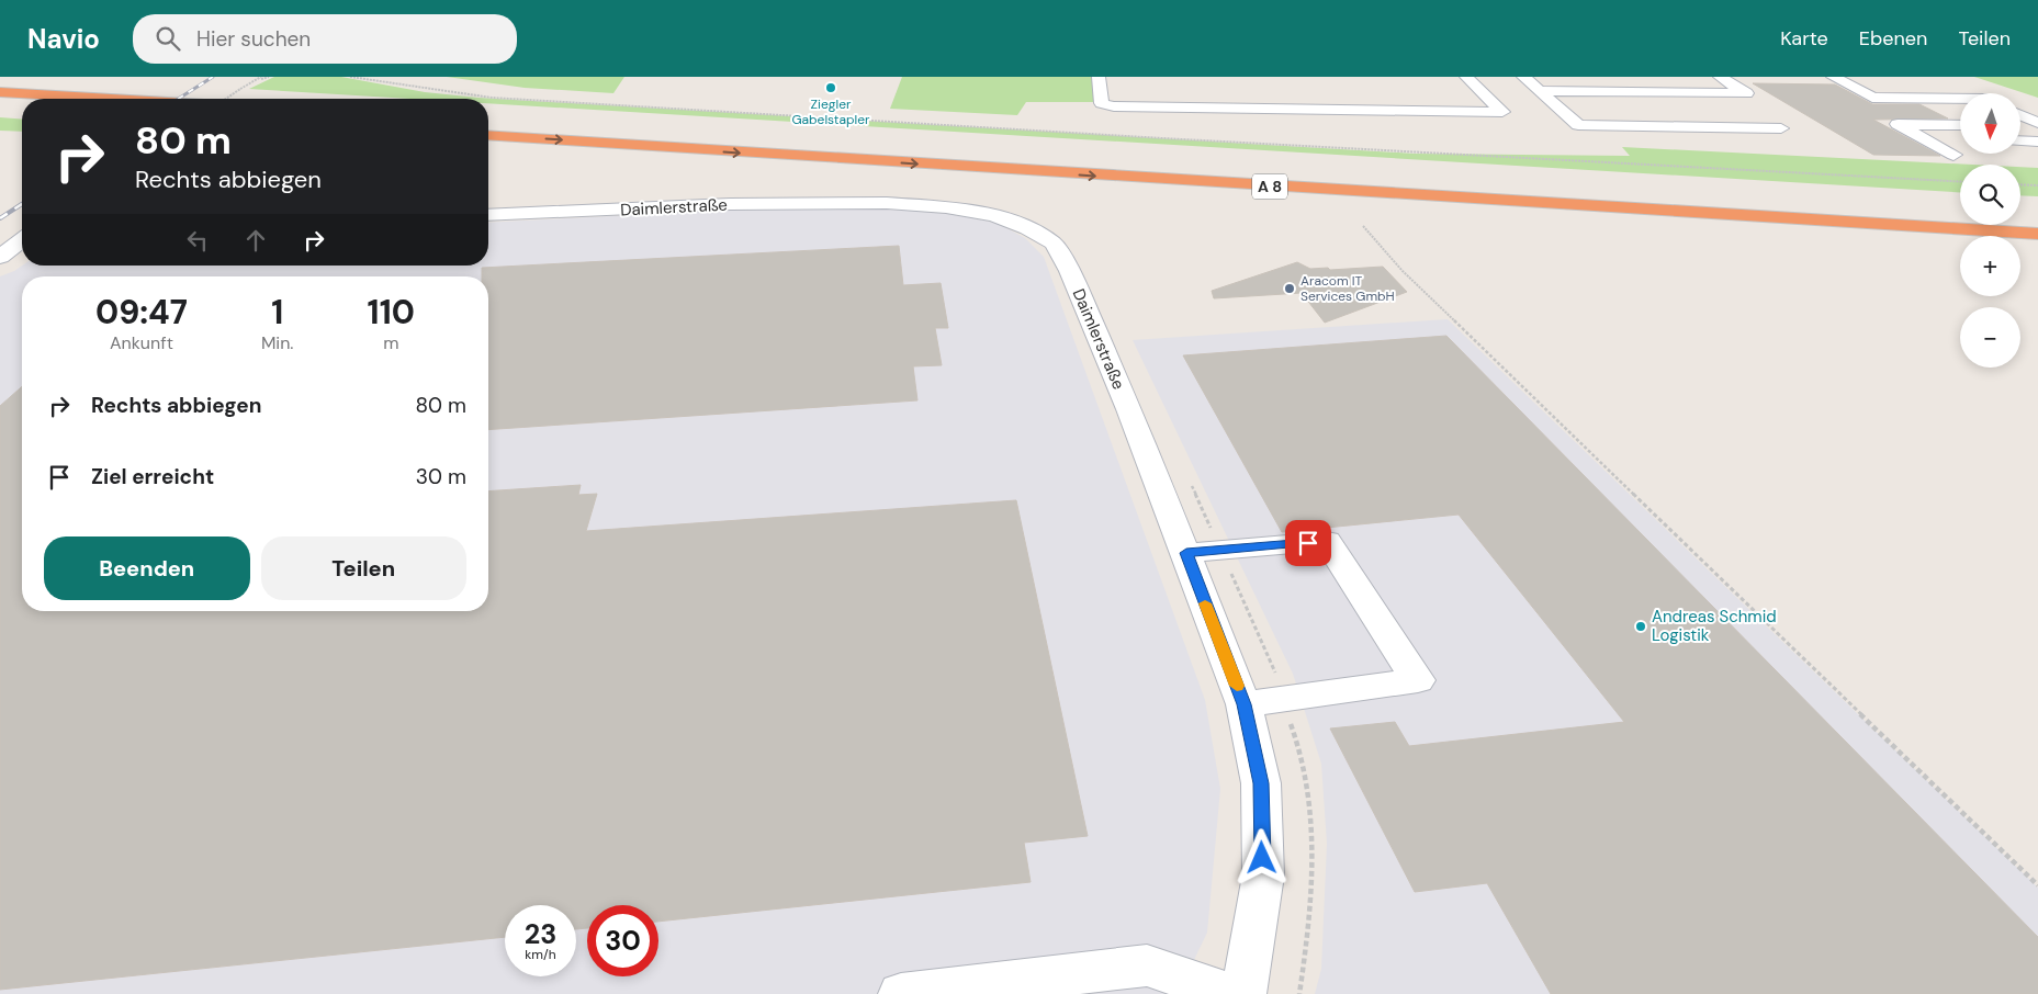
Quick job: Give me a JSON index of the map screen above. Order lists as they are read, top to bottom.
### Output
{
  "streets": {
    "highway": ["A 8"],
    "street": ["Daimlerstraße"]
  },
  "places": ["Ziegler Gabelstapler", "Aracom IT Services GmbH", "Andreas Schmid Logistik"],
  "north": "bottom",
  "page": {
    "header": "Navio",
    "search": "Hier suchen",
    "nav": ["Karte", "Ebenen", "Teilen"],
    "map_buttons": ["+", "−"],
    "turn": ["80 m", "Rechts abbiegen"],
    "eta": [
      "09:47",
      "Ankunft",
      "1",
      "Min.",
      "110",
      "m"
    ],
    "list": [
      {
        "name": "Rechts abbiegen",
        "value": "80 m"
      },
      {
        "name": "Ziel erreicht",
        "value": "30 m"
      }
    ],
    "buttons": ["Beenden", "Teilen"],
    "speed": "23 km/h",
    "limit": "30"
  }
}
